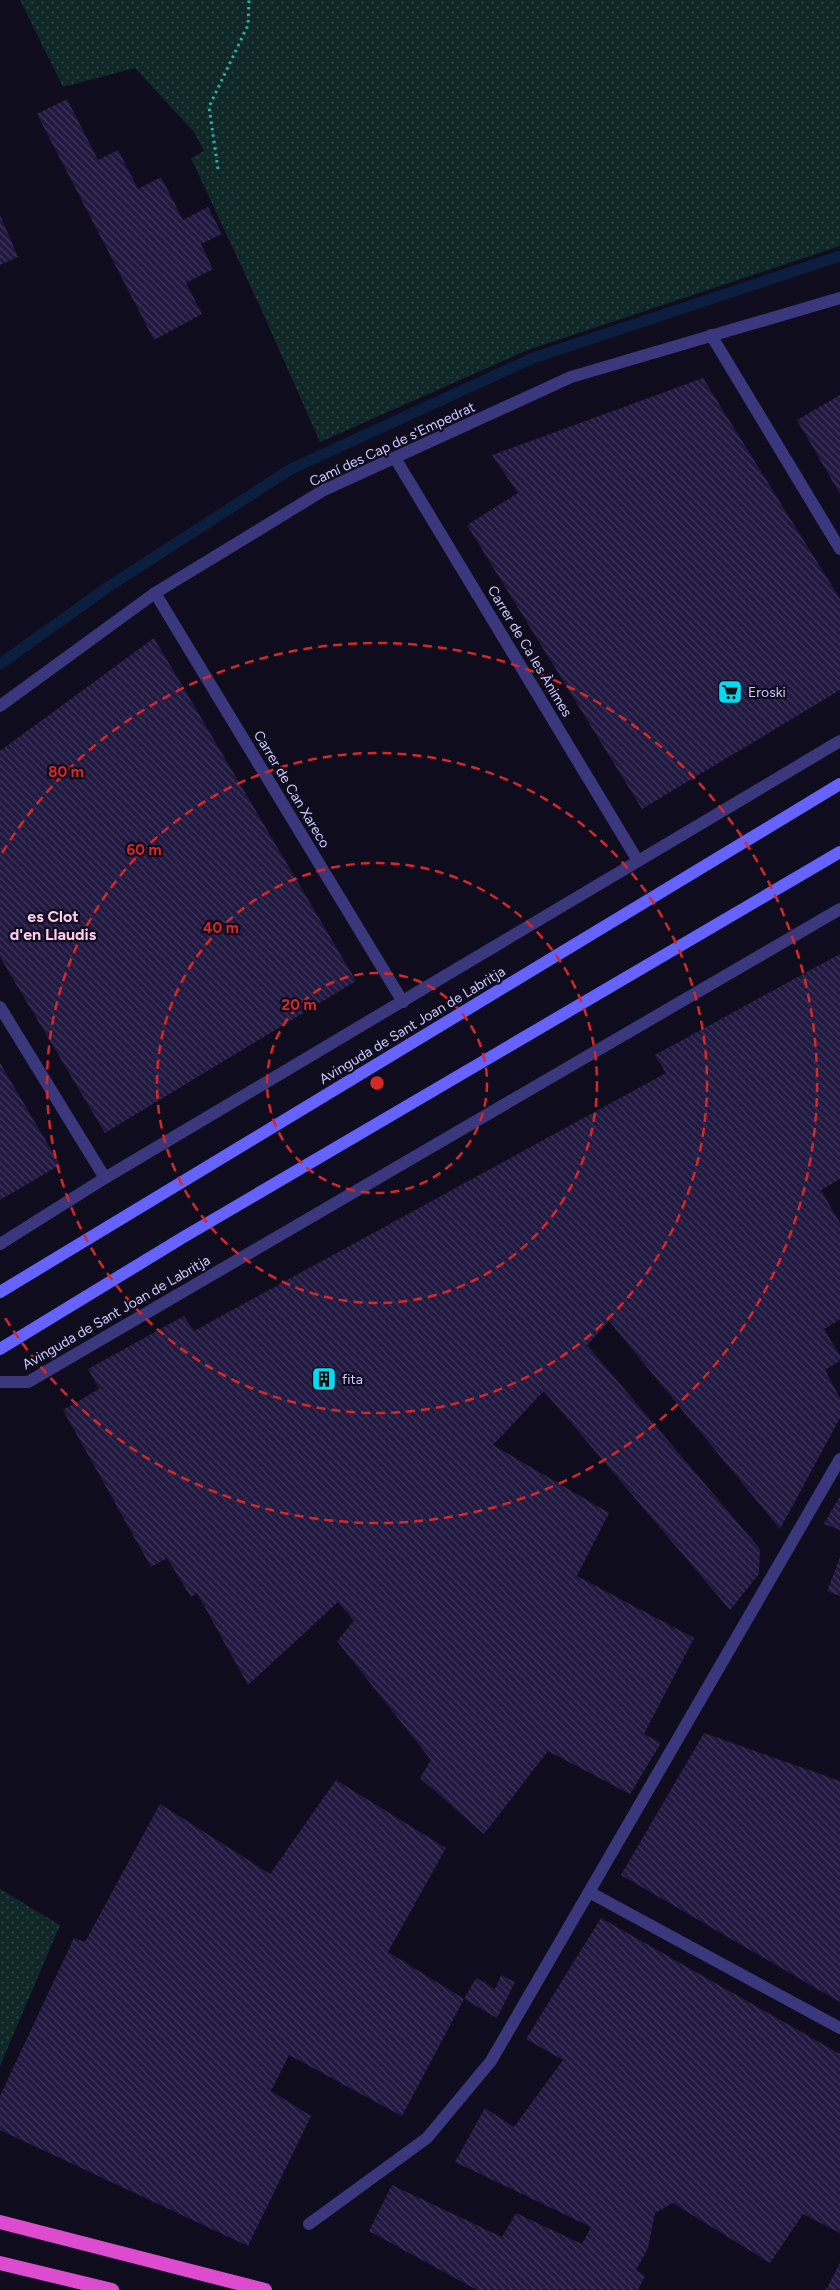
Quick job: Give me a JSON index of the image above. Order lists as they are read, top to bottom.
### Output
{
  "streets": {
    "main road": ["Avinguda de Sant Joan de Labritja"],
    "street": ["Camí des Cap de s'Empedrat", "Carrer de Ca les Ànimes", "Carrer de Can Xareco"]
  },
  "crossings": [
    ["Camí des Cap de s'Empedrat", "Carrer de Ca les Ànimes"],
    ["Camí des Cap de s'Empedrat", "Carrer de Can Xareco"],
    ["Carrer de Ca les Ànimes", "Avinguda de Sant Joan de Labritja"],
    ["Carrer de Can Xareco", "Avinguda de Sant Joan de Labritja"]
  ],
  "districts": ["es Clot d'en Llaudis"],
  "places": {
    "supermarket": ["Eroski"],
    "building": ["fita"]
  },
  "rings": [
    "80 m",
    "60 m",
    "40 m",
    "20 m"
  ]
}
